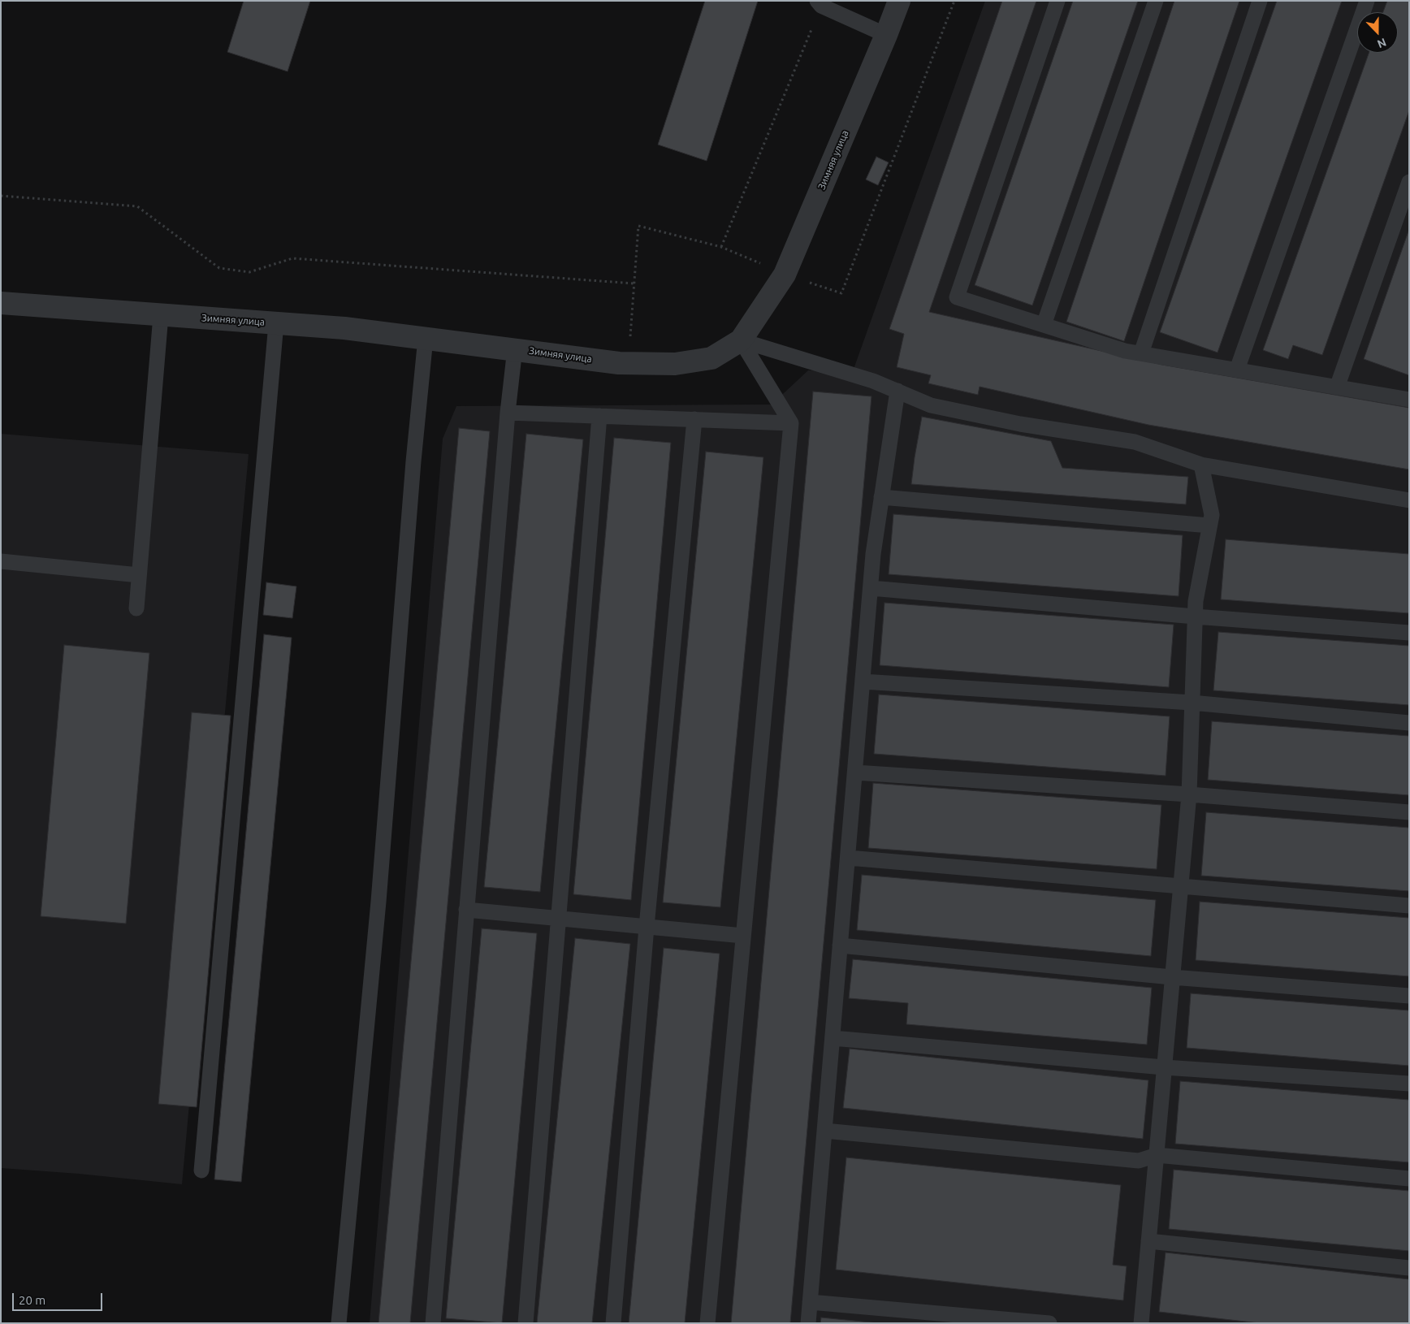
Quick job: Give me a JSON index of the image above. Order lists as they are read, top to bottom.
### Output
{
  "streets": {
    "street": ["Зимняя улица"]
  },
  "scale_bar": "20 m",
  "north": "bottom"
}
